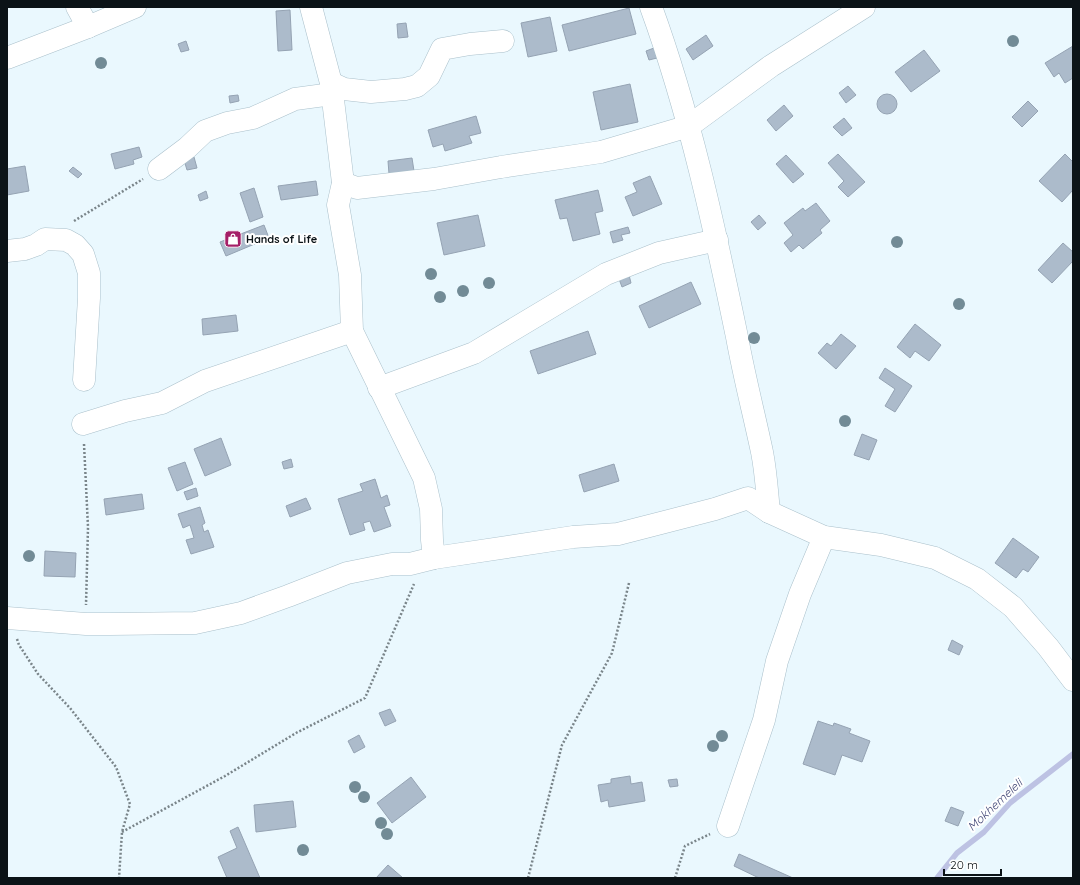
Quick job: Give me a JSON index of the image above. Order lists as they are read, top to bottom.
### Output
{
  "water": ["Mokhemeleli"],
  "places": {
    "shop": ["Hands of Life"]
  },
  "scale_bar": "20 m"
}
